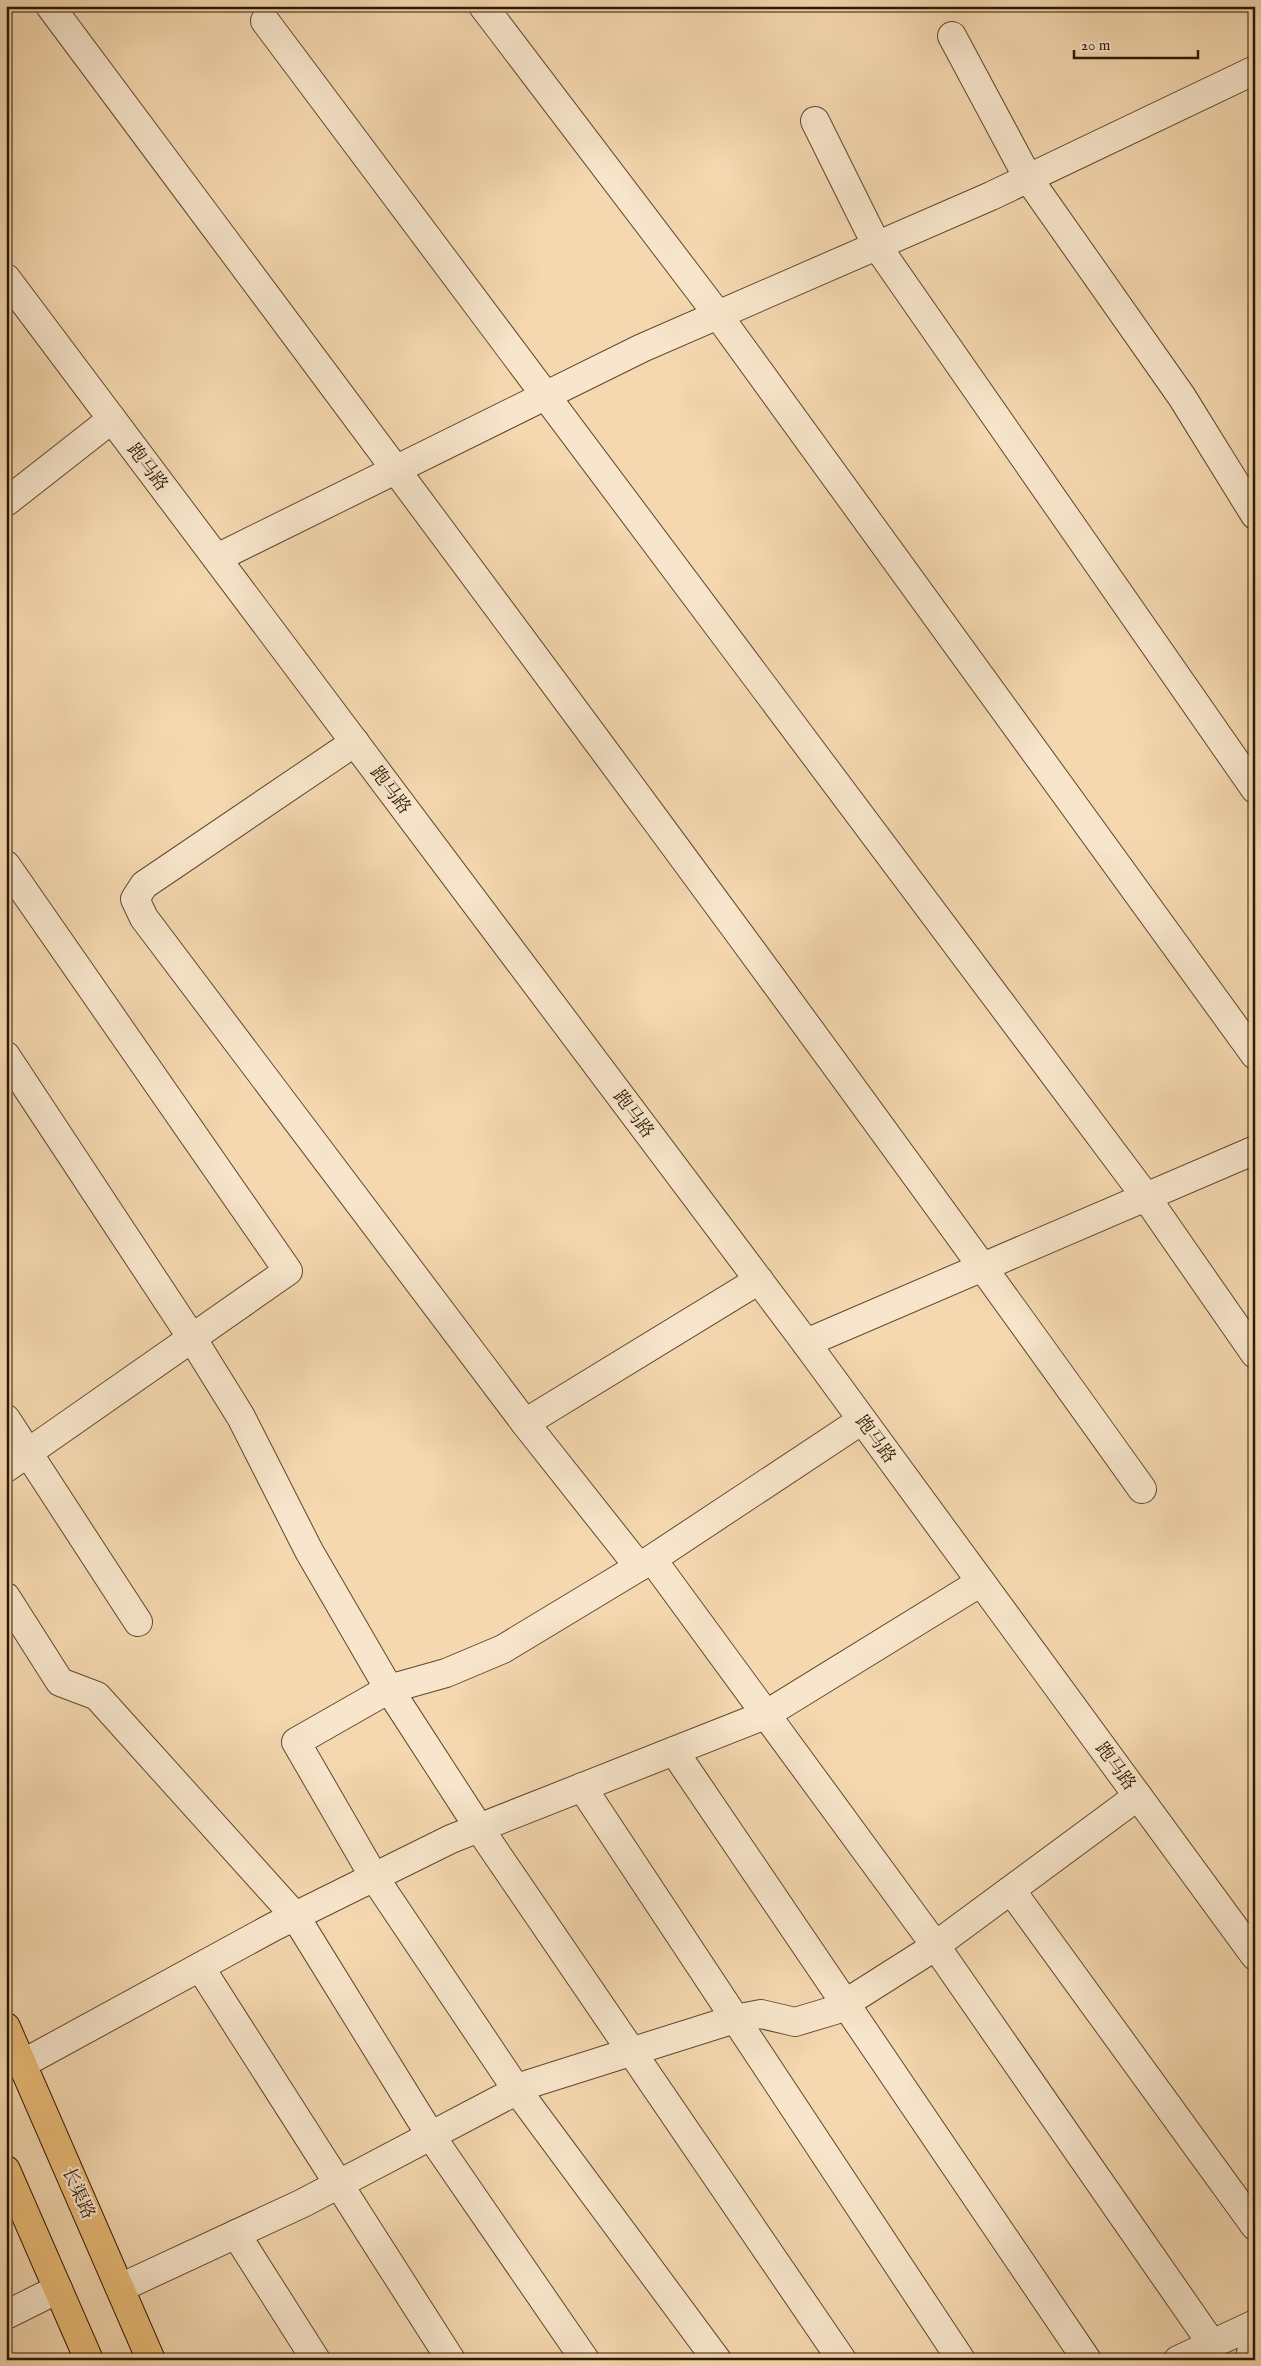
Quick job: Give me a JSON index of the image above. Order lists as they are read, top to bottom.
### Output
{
  "streets": {
    "main road": ["长渠路"],
    "street": ["跑马路"]
  },
  "scale_bar": "20 m"
}
